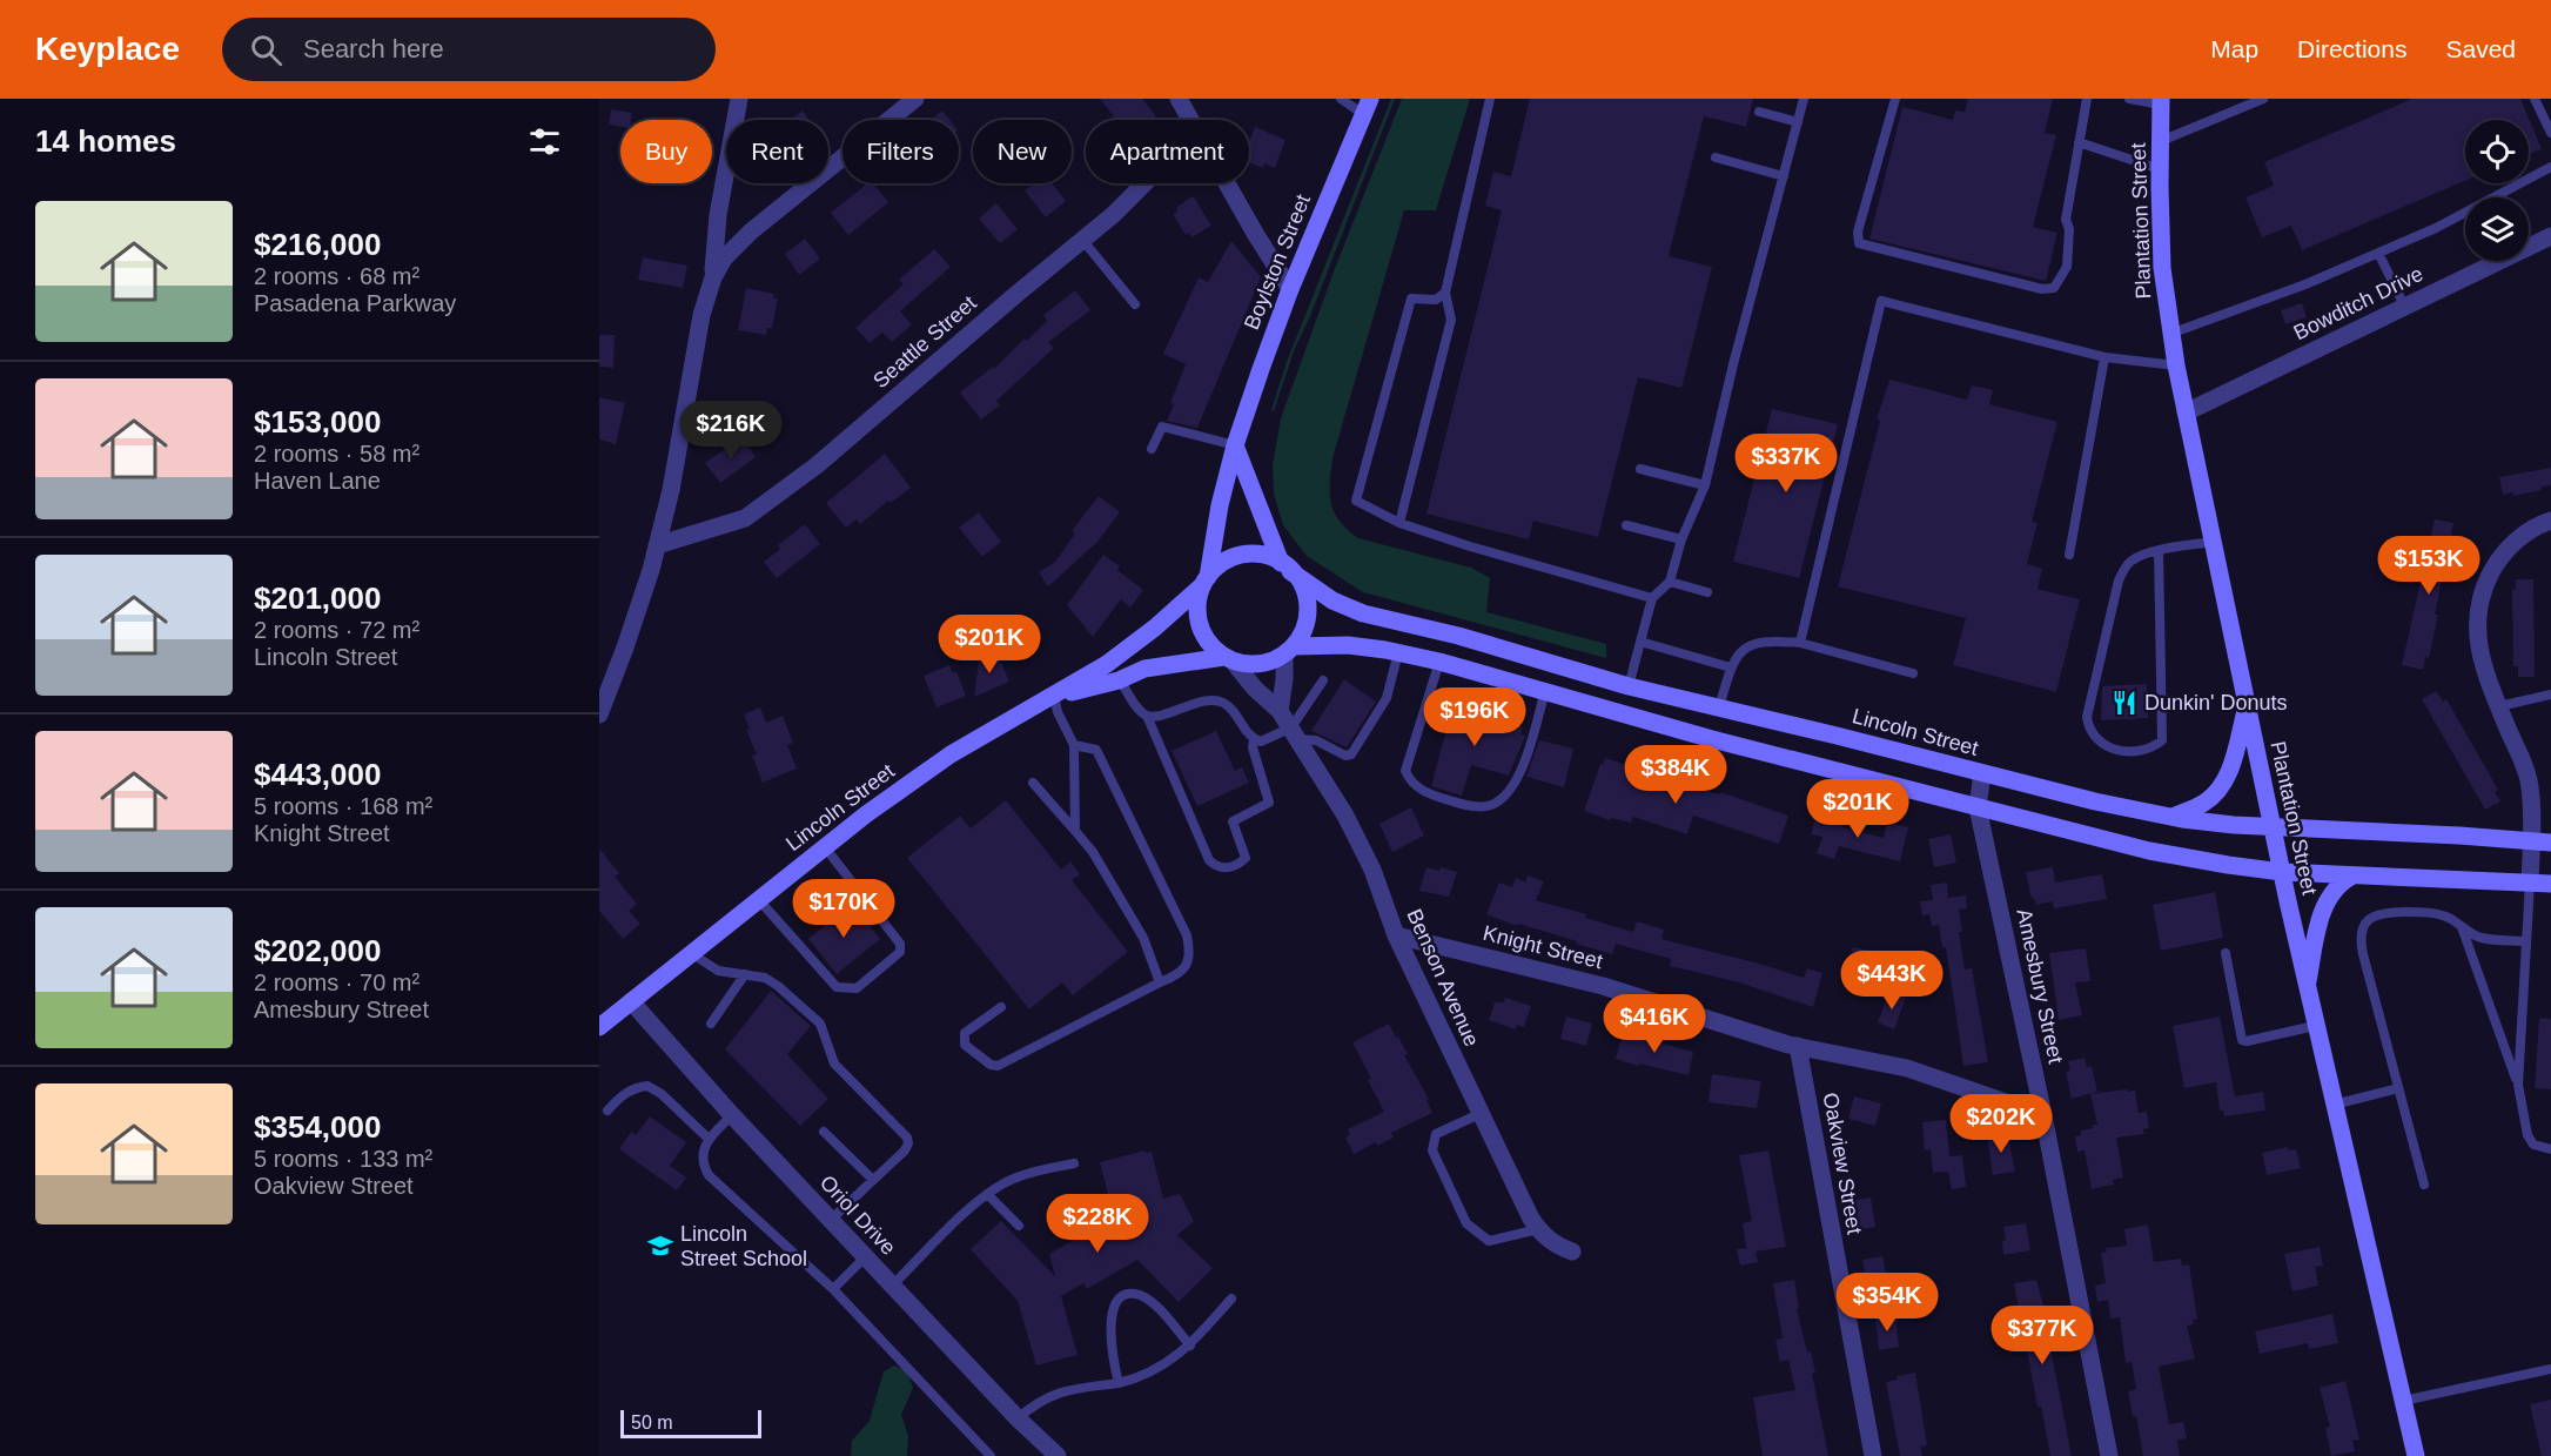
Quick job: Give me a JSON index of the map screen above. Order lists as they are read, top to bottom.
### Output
{
  "streets": {
    "main road": ["Plantation Street", "Boylston Street", "Lincoln Street"],
    "street": [
      "Bowditch Drive",
      "Seattle Street",
      "Knight Street",
      "Benson Avenue",
      "Amesbury Street",
      "Oakview Street",
      "Oriol Drive"
    ]
  },
  "crossings": [
    ["Plantation Street", "Bowditch Drive"],
    ["Plantation Street", "Lincoln Street"],
    ["Boylston Street", "Lincoln Street"],
    ["Boylston Street", "Benson Avenue"],
    ["Lincoln Street", "Benson Avenue"],
    ["Lincoln Street", "Amesbury Street"],
    ["Lincoln Street", "Oriol Drive"],
    ["Knight Street", "Benson Avenue"],
    ["Knight Street", "Amesbury Street"],
    ["Knight Street", "Oakview Street"]
  ],
  "places": {
    "restaurant": ["Dunkin' Donuts"],
    "school or university": ["Lincoln Street School"]
  },
  "scale_bar": "50 m",
  "page": {
    "header": "Keyplace",
    "search": "Search here",
    "nav": ["Map", "Directions", "Saved"],
    "heading": "14 homes",
    "chip": [
      "Buy",
      "Rent",
      "Filters",
      "New",
      "Apartment"
    ],
    "list": [
      {
        "name": "$216,000",
        "note": "2 rooms · 68 m² · Pasadena Parkway"
      },
      {
        "name": "$153,000",
        "note": "2 rooms · 58 m² · Haven Lane"
      },
      {
        "name": "$201,000",
        "note": "2 rooms · 72 m² · Lincoln Street"
      },
      {
        "name": "$443,000",
        "note": "5 rooms · 168 m² · Knight Street"
      },
      {
        "name": "$202,000",
        "note": "2 rooms · 70 m² · Amesbury Street"
      },
      {
        "name": "$354,000",
        "note": "5 rooms · 133 m² · Oakview Street"
      }
    ],
    "price": [
      "$216K",
      "$337K",
      "$153K",
      "$201K",
      "$196K",
      "$384K",
      "$201K",
      "$170K",
      "$443K",
      "$416K",
      "$202K",
      "$228K",
      "$354K",
      "$377K"
    ],
    "scale": "50 m"
  }
}
